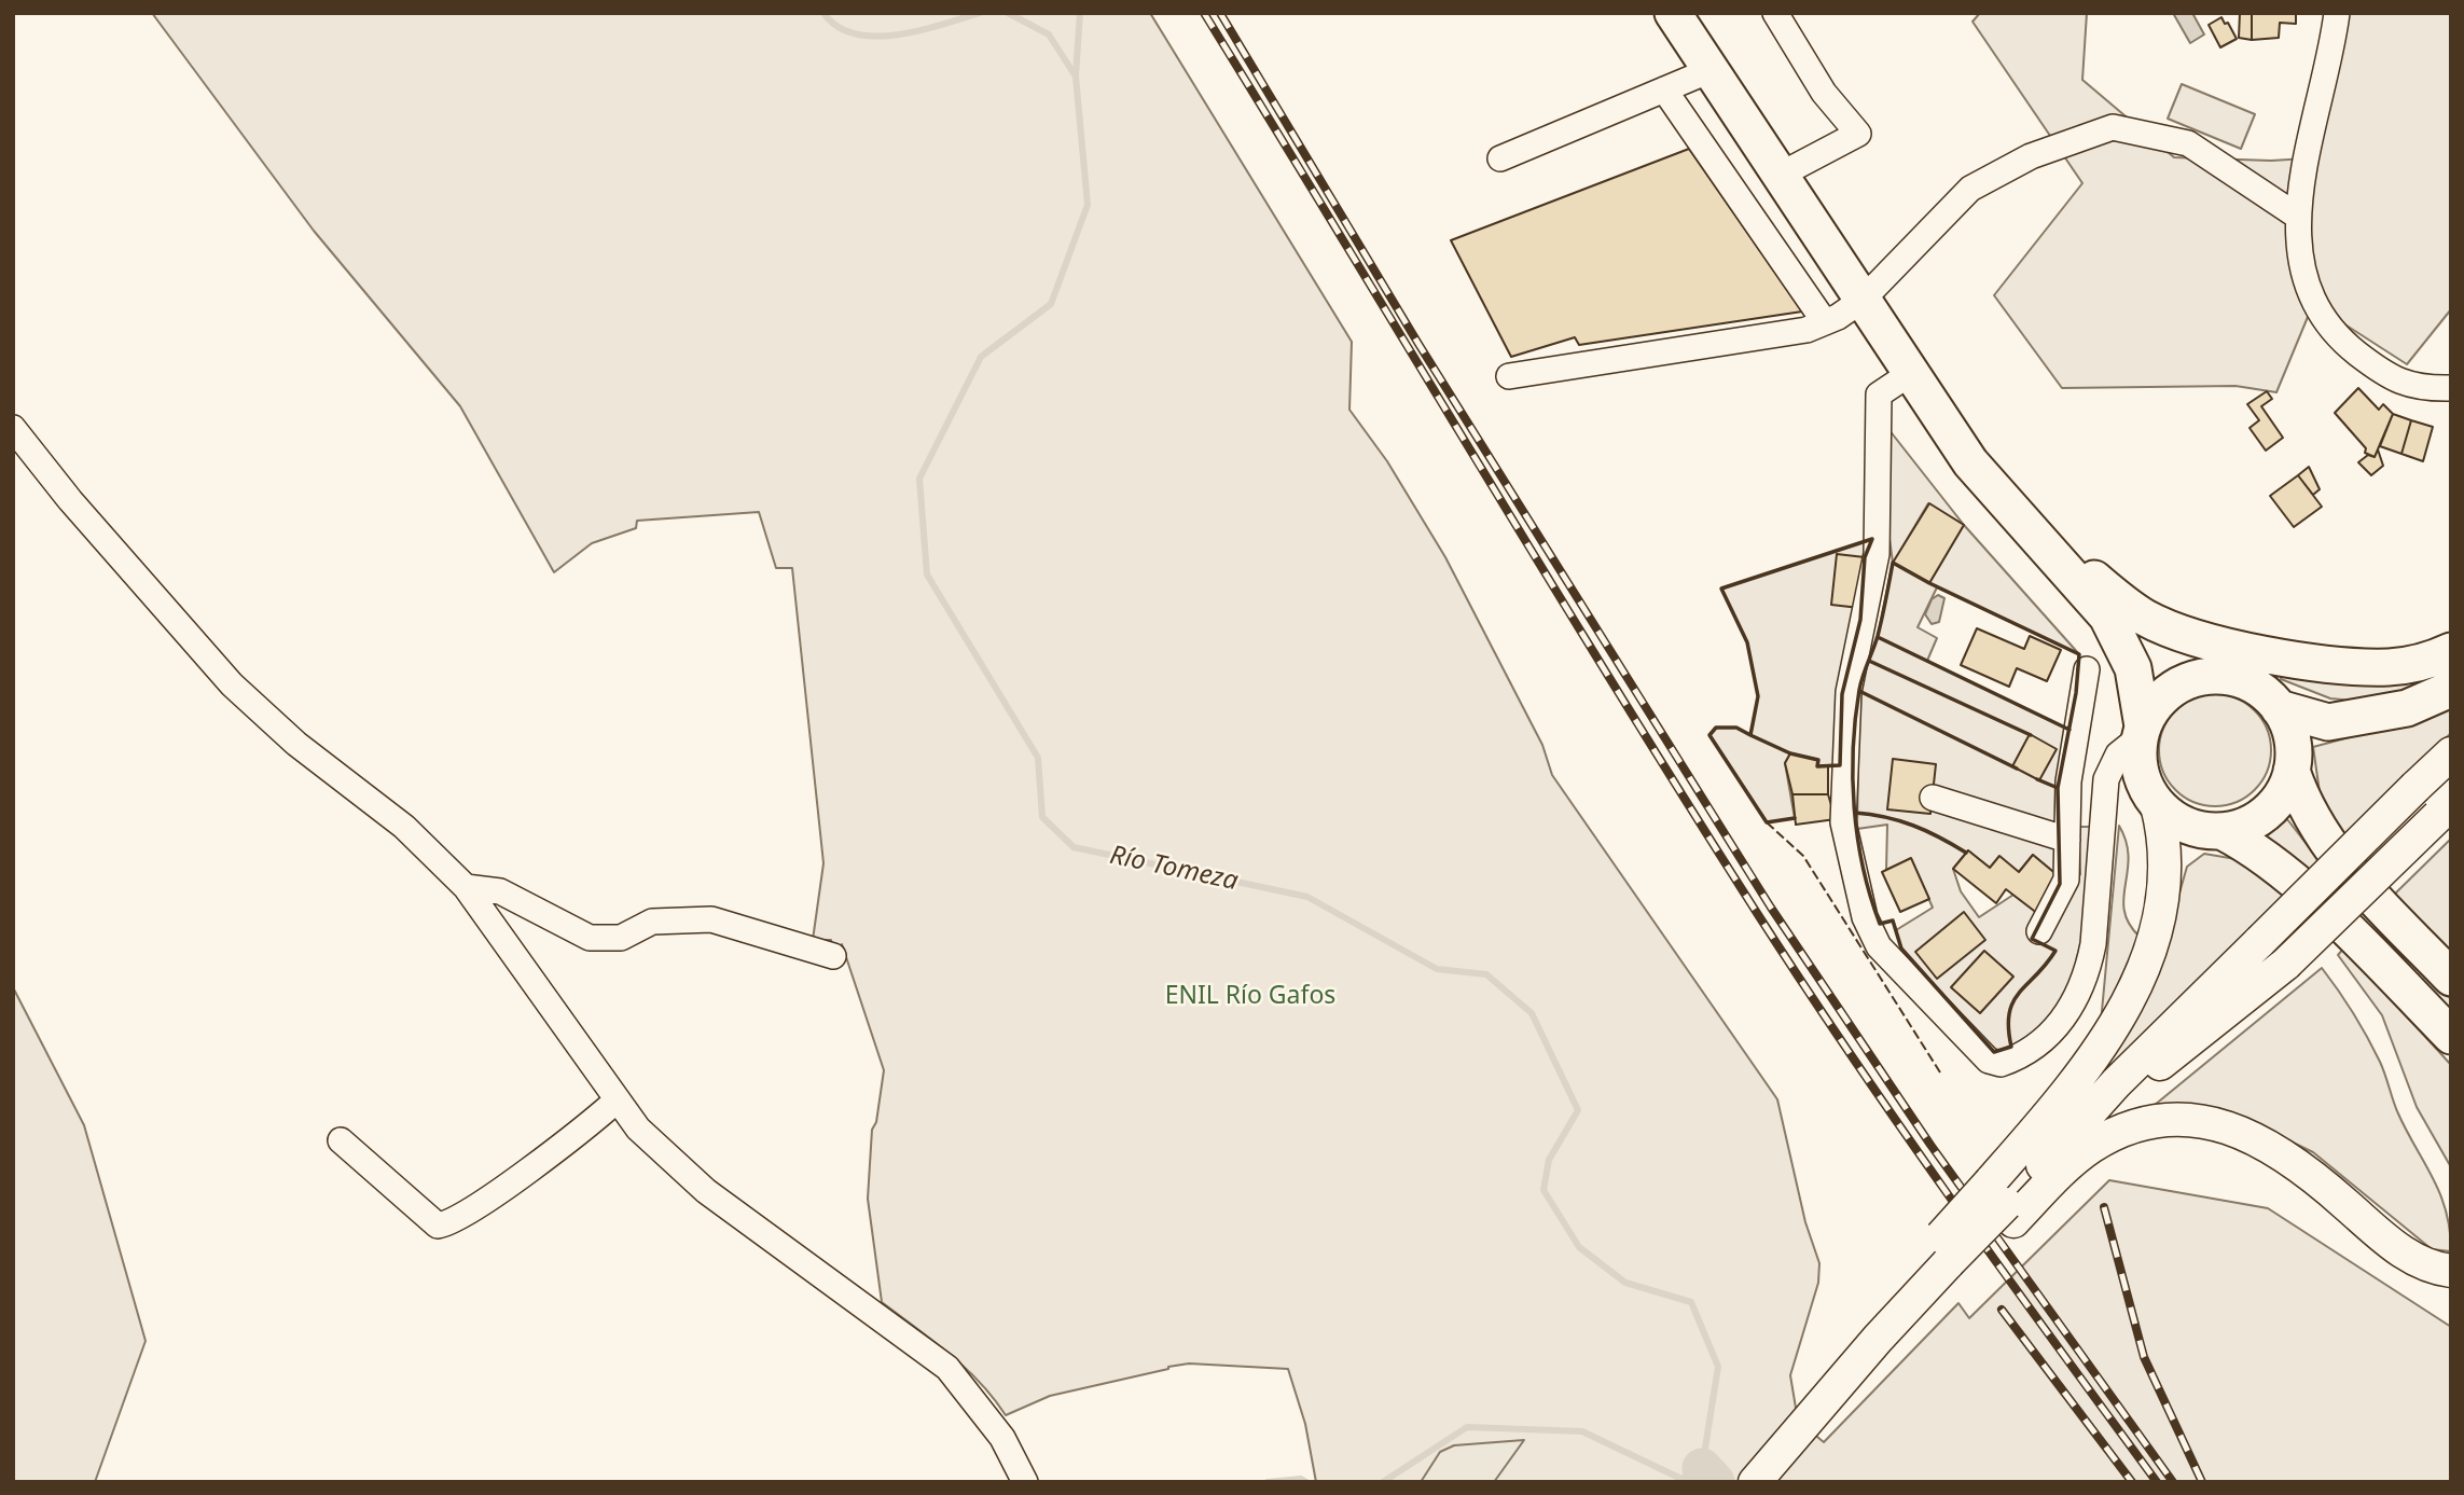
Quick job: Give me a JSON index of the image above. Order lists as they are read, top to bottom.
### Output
{
  "water": ["Río Tomeza"],
  "parks": ["ENIL Río Gafos"]
}
